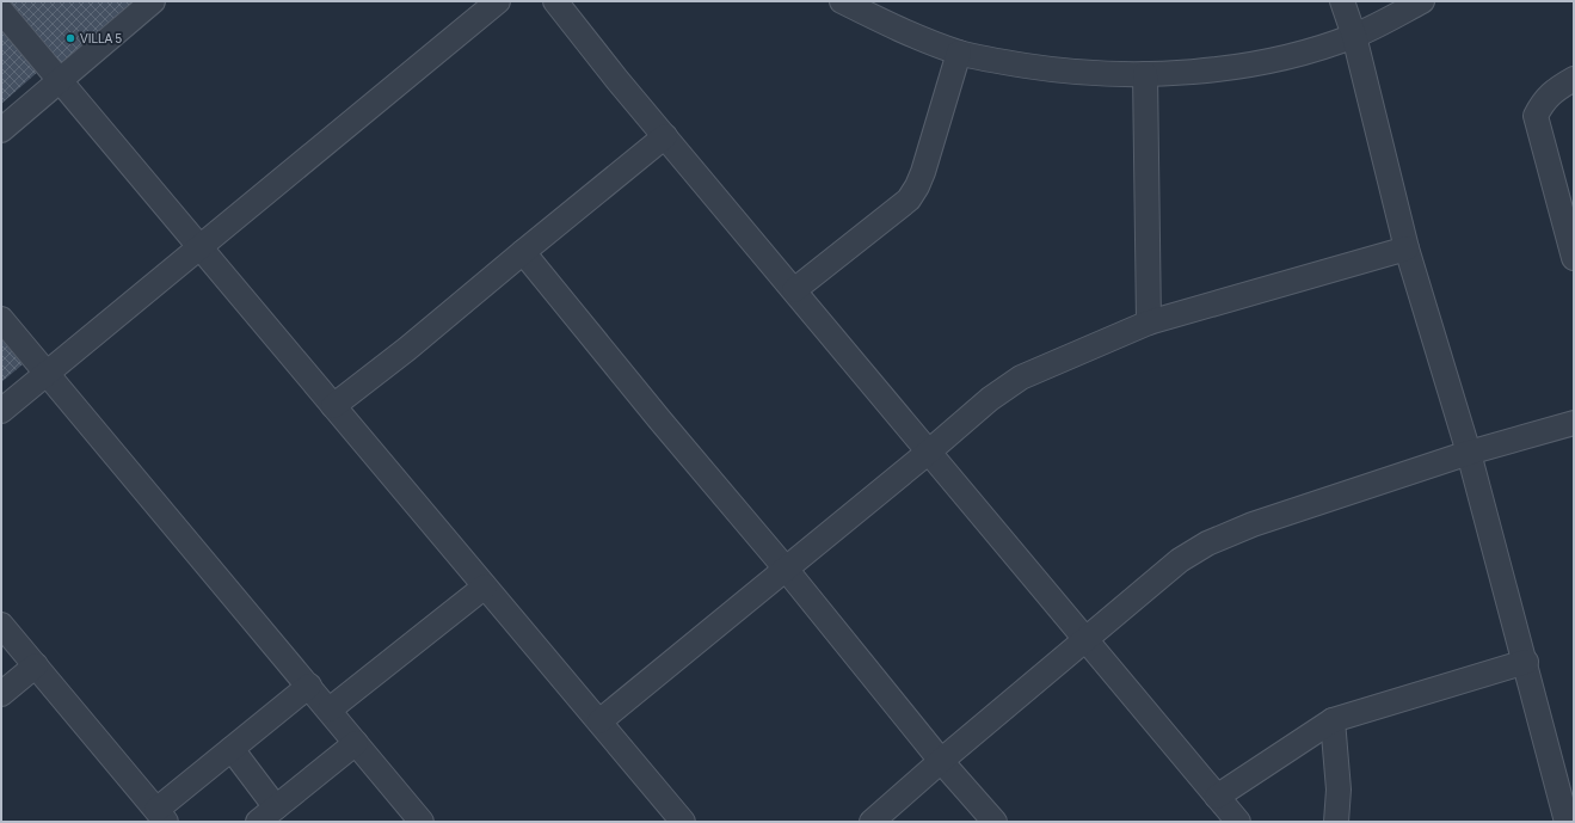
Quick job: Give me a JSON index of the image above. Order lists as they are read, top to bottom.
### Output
{
  "places": ["VILLA 5"]
}
